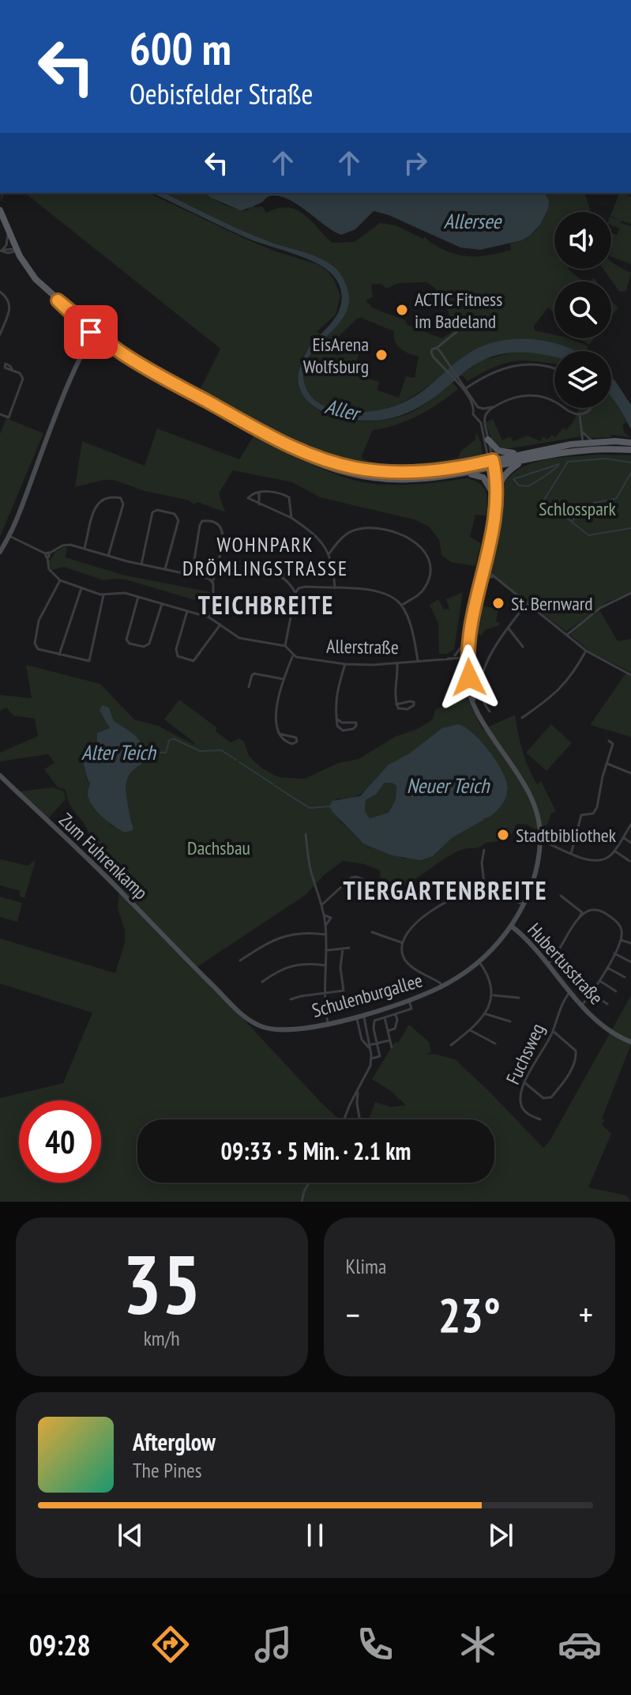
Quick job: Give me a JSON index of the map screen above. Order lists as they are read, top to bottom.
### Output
{
  "streets": {
    "street": [
      "Allerstraße",
      "Zum Fuhrenkamp",
      "Hubertusstraße",
      "Schulenburgallee",
      "Fuchsweg"
    ]
  },
  "crossings": [
    ["Allerstraße", "Schulenburgallee"],
    ["Zum Fuhrenkamp", "Schulenburgallee"],
    ["Hubertusstraße", "Schulenburgallee"],
    ["Hubertusstraße", "Fuchsweg"]
  ],
  "districts": ["WOHNPARK DRÖMLINGSTRASSE", "TEICHBREITE", "TIERGARTENBREITE"],
  "water": [
    "Allersee",
    "Aller",
    "Alter Teich",
    "Neuer Teich"
  ],
  "parks": ["Schlosspark", "Dachsbau"],
  "places": [
    "ACTIC Fitness im Badeland",
    "EisArena Wolfsburg",
    "St. Bernward",
    "Stadtbibliothek"
  ],
  "page": {
    "turn": ["600 m", "Oebisfelder Straße"],
    "limit": "40",
    "trip": "09:33 · 5 Min. · 2.1 km",
    "tile": [
      ["35", "km/h"],
      "Klima"
    ],
    "heat": ["−", "23°", "+"],
    "song": ["Afterglow", "The Pines"],
    "tabs": "09:28"
  }
}
